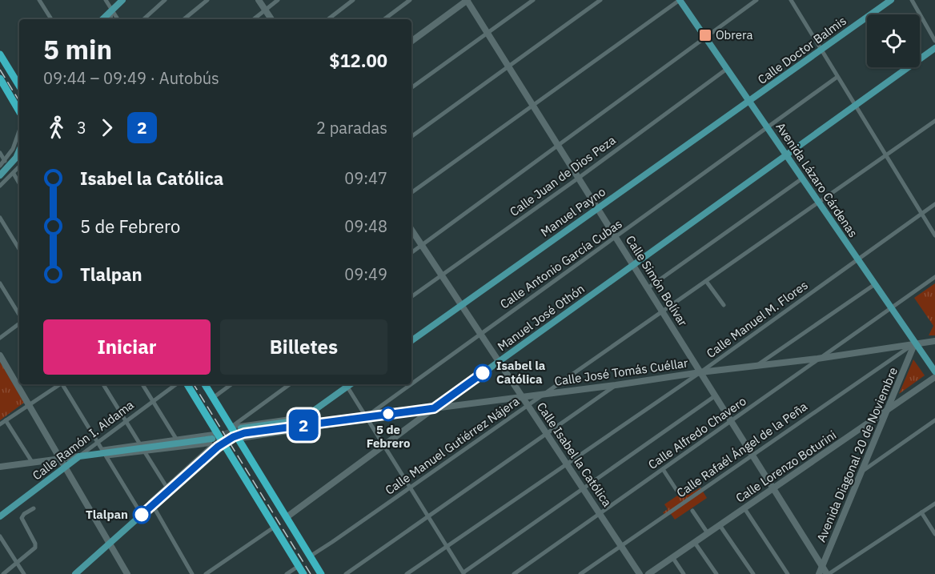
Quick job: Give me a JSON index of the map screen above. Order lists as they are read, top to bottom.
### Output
{
  "streets": {
    "main road": [
      "Calle Doctor Balmis",
      "Avenida Lázaro Cárdenas",
      "Manuel Payno",
      "Manuel José Othón",
      "Calle José Tomás Cuéllar",
      "Calle Ramón I. Aldama"
    ],
    "street": [
      "Calle Juan de Dios Peza",
      "Calle Antonio García Cubas",
      "Calle Simón Bolívar",
      "Calle Manuel M. Flores",
      "Calle Alfredo Chavero",
      "Calle Manuel Gutiérrez Nájera",
      "Calle Rafaél Ángel de la Peña",
      "Calle Isabel la Católica",
      "Avenida Diagonal 20 de Noviembre",
      "Calle Lorenzo Boturini"
    ]
  },
  "crossings": [
    ["Calle Doctor Balmis", "Avenida Lázaro Cárdenas"],
    ["Calle Doctor Balmis", "Manuel Payno"],
    ["Calle Juan de Dios Peza", "Avenida Lázaro Cárdenas"],
    ["Calle Juan de Dios Peza", "Calle Simón Bolívar"],
    ["Calle Juan de Dios Peza", "Calle Isabel la Católica"],
    ["Avenida Lázaro Cárdenas", "Manuel Payno"],
    ["Avenida Lázaro Cárdenas", "Calle Antonio García Cubas"],
    ["Avenida Lázaro Cárdenas", "Manuel José Othón"],
    ["Avenida Lázaro Cárdenas", "Calle Manuel M. Flores"],
    ["Avenida Lázaro Cárdenas", "Calle José Tomás Cuéllar"],
    ["Avenida Lázaro Cárdenas", "Calle Alfredo Chavero"],
    ["Avenida Lázaro Cárdenas", "Calle Manuel Gutiérrez Nájera"],
    ["Avenida Lázaro Cárdenas", "Calle Rafaél Ángel de la Peña"],
    ["Avenida Lázaro Cárdenas", "Avenida Diagonal 20 de Noviembre"],
    ["Manuel Payno", "Calle Simón Bolívar"],
    ["Manuel Payno", "Calle Isabel la Católica"],
    ["Calle Antonio García Cubas", "Calle Simón Bolívar"],
    ["Calle Antonio García Cubas", "Calle José Tomás Cuéllar"],
    ["Calle Antonio García Cubas", "Calle Isabel la Católica"],
    ["Calle Simón Bolívar", "Manuel José Othón"],
    ["Calle Simón Bolívar", "Calle Manuel M. Flores"],
    ["Calle Simón Bolívar", "Calle José Tomás Cuéllar"],
    ["Calle Simón Bolívar", "Calle Alfredo Chavero"],
    ["Calle Simón Bolívar", "Calle Manuel Gutiérrez Nájera"],
    ["Calle Simón Bolívar", "Calle Rafaél Ángel de la Peña"],
    ["Calle Simón Bolívar", "Avenida Diagonal 20 de Noviembre"],
    ["Calle Simón Bolívar", "Calle Lorenzo Boturini"],
    ["Manuel José Othón", "Calle José Tomás Cuéllar"],
    ["Manuel José Othón", "Calle Isabel la Católica"],
    ["Calle Manuel M. Flores", "Calle José Tomás Cuéllar"],
    ["Calle Manuel M. Flores", "Calle Isabel la Católica"],
    ["Calle José Tomás Cuéllar", "Calle Alfredo Chavero"],
    ["Calle José Tomás Cuéllar", "Calle Manuel Gutiérrez Nájera"],
    ["Calle José Tomás Cuéllar", "Calle Rafaél Ángel de la Peña"],
    ["Calle José Tomás Cuéllar", "Calle Isabel la Católica"],
    ["Calle José Tomás Cuéllar", "Avenida Diagonal 20 de Noviembre"],
    ["Calle Alfredo Chavero", "Calle Isabel la Católica"],
    ["Calle Manuel Gutiérrez Nájera", "Calle Isabel la Católica"],
    ["Calle Rafaél Ángel de la Peña", "Calle Isabel la Católica"],
    ["Calle Rafaél Ángel de la Peña", "Avenida Diagonal 20 de Noviembre"],
    ["Avenida Diagonal 20 de Noviembre", "Calle Lorenzo Boturini"]
  ],
  "places": {
    "transit": ["Obrera"],
    "other": ["Isabel la Católica", "5 de Febrero", "Tlalpan"]
  },
  "lines": ["bus line 2"],
  "page": {
    "on_map": "2",
    "heading": ["5 min", "09:44 – 09:49 · Autobús", "$12.00"],
    "legs": ["3", "2", "2 paradas"],
    "list": [
      {
        "name": "Isabel la Católica",
        "value": "09:47"
      },
      {
        "name": "5 de Febrero",
        "value": "09:48"
      },
      {
        "name": "Tlalpan",
        "value": "09:49"
      }
    ],
    "buttons": ["Iniciar", "Billetes"]
  }
}
